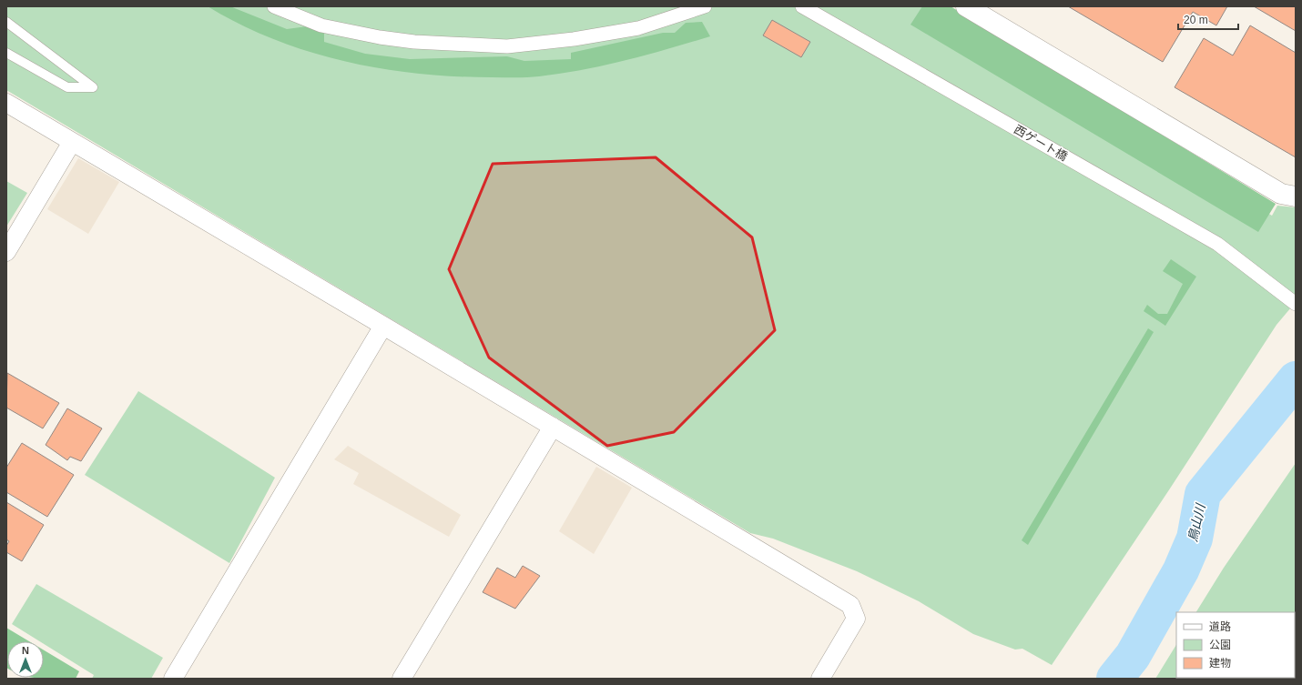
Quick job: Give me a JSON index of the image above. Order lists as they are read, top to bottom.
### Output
{
  "streets": {
    "street": ["西ゲート橋"]
  },
  "water": ["鳥山川"],
  "legend": ["道路", "公園", "建物"],
  "scale_bar": "20 m",
  "north": "top"
}
